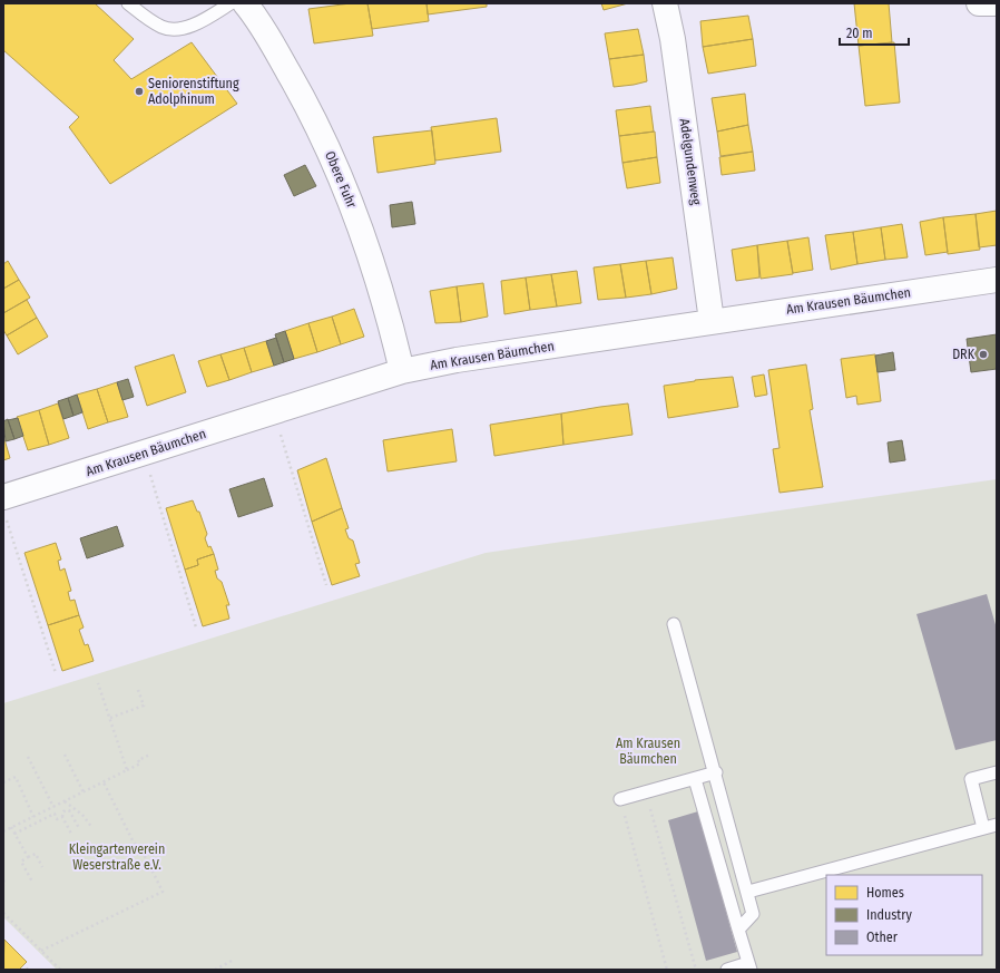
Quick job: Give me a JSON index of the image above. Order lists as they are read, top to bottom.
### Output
{
  "streets": {
    "street": ["Adelgundenweg", "Obere Fuhr", "Am Krausen Bäumchen"]
  },
  "crossings": [
    ["Adelgundenweg", "Am Krausen Bäumchen"],
    ["Obere Fuhr", "Am Krausen Bäumchen"]
  ],
  "parks": ["Am Krausen Bäumchen", "Kleingartenverein Weserstraße e.V."],
  "places": ["Seniorenstiftung Adolphinum", "DRK"],
  "legend": ["Homes", "Industry", "Other"],
  "scale_bar": "20 m"
}
